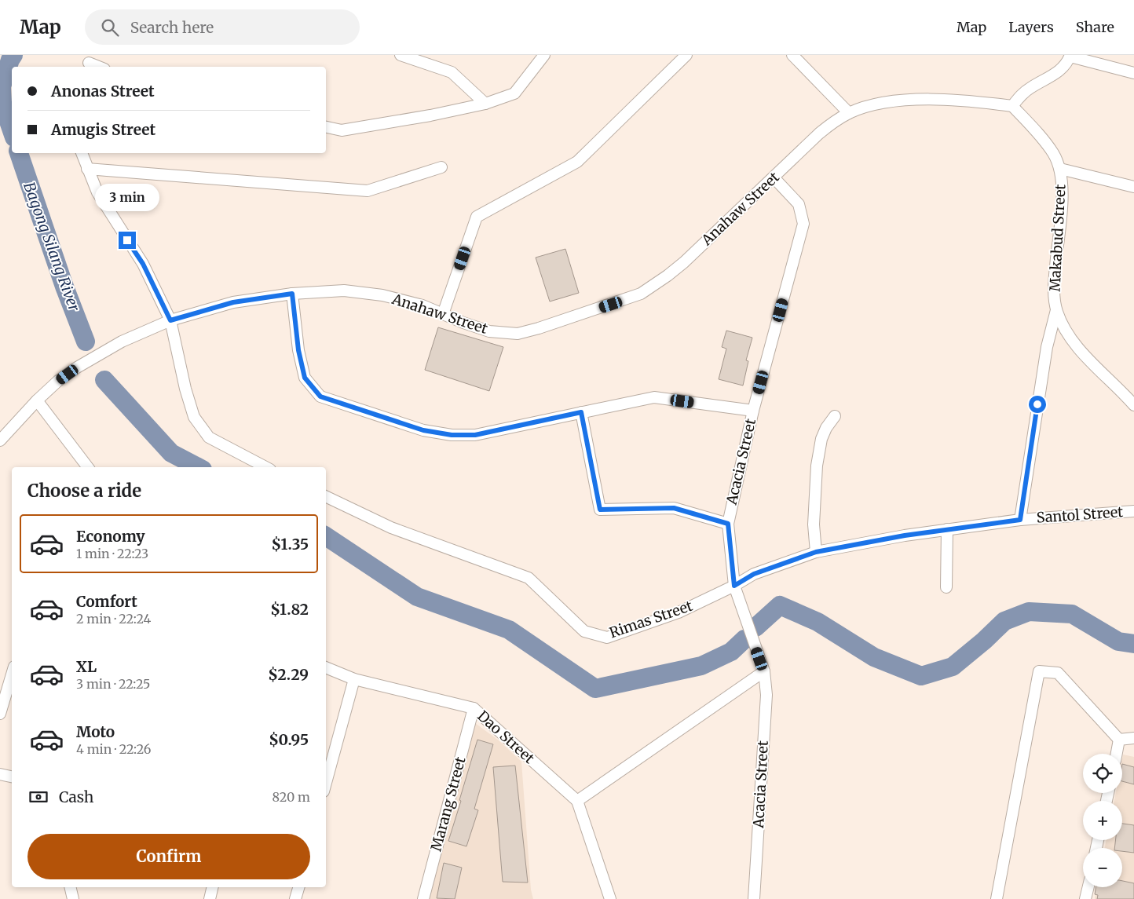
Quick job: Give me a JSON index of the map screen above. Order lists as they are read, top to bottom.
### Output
{
  "streets": {
    "street": [
      "Anahaw Street",
      "Makabud Street",
      "Acacia Street",
      "Santol Street",
      "Rimas Street",
      "Dao Street",
      "Marang Street"
    ]
  },
  "crossings": [
    ["Anahaw Street", "Makabud Street"],
    ["Anahaw Street", "Acacia Street"],
    ["Acacia Street", "Rimas Street"],
    ["Santol Street", "Rimas Street"],
    ["Dao Street", "Marang Street"]
  ],
  "water": ["Bagong Silang River"],
  "page": {
    "header": "Map",
    "search": "Search here",
    "nav": ["Map", "Layers", "Share"],
    "banner": ["Anonas Street", "Amugis Street"],
    "bubble": "3 min",
    "heading": "Choose a ride",
    "list": [
      {
        "name": "Economy",
        "note": "1 min · 22:23",
        "value": "$1.35"
      },
      {
        "name": "Comfort",
        "note": "2 min · 22:24",
        "value": "$1.82"
      },
      {
        "name": "XL",
        "note": "3 min · 22:25",
        "value": "$2.29"
      },
      {
        "name": "Moto",
        "note": "4 min · 22:26",
        "value": "$0.95"
      }
    ],
    "map_buttons": ["+", "−"],
    "pay": ["Cash", "820 m"],
    "buttons": "Confirm"
  }
}
